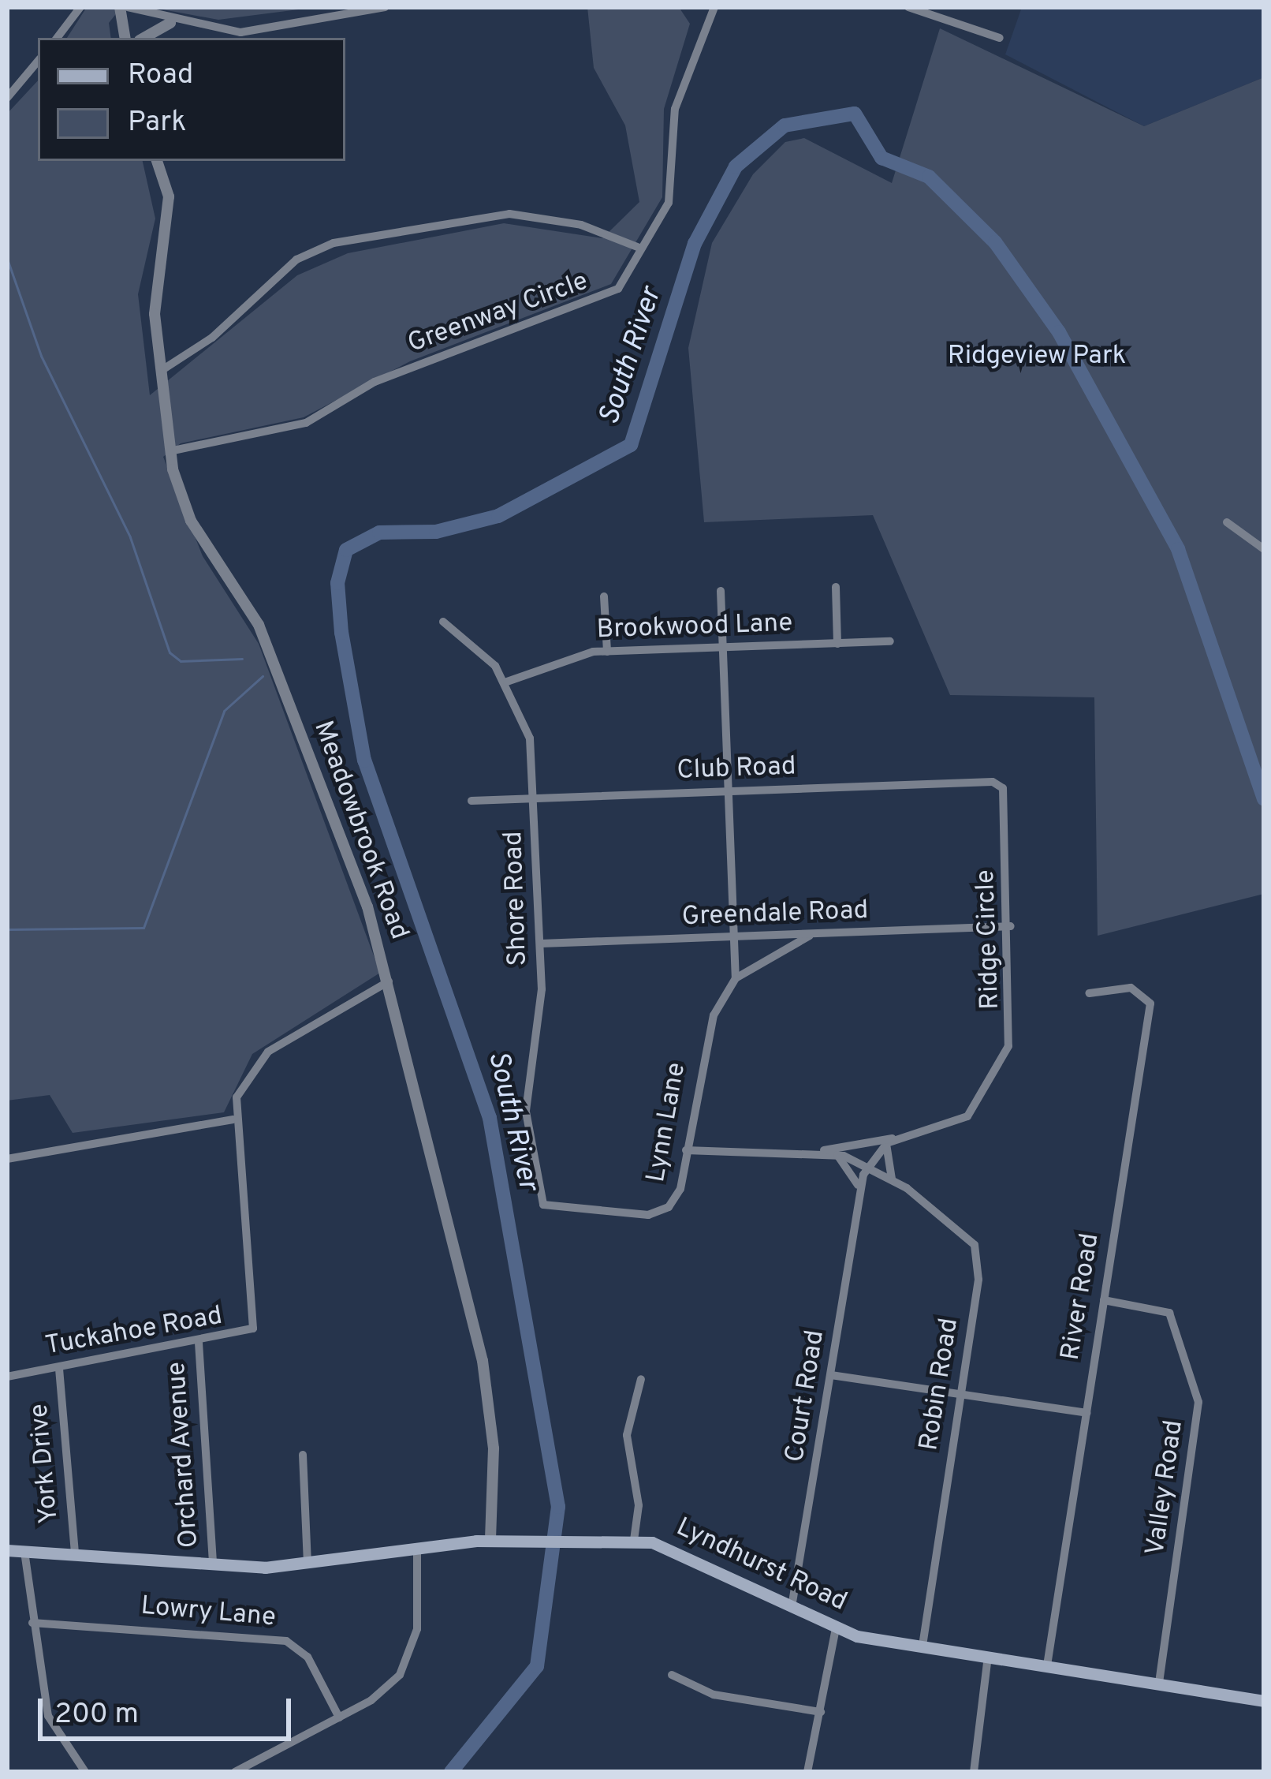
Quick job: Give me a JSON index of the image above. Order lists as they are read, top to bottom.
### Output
{
  "streets": {
    "main road": ["Lyndhurst Road"],
    "street": [
      "Greenway Circle",
      "Brookwood Lane",
      "Club Road",
      "Meadowbrook Road",
      "Shore Road",
      "Greendale Road",
      "Ridge Circle",
      "Lynn Lane",
      "River Road",
      "Tuckahoe Road",
      "Robin Road",
      "Court Road",
      "Orchard Avenue",
      "York Drive",
      "Valley Road",
      "Lowry Lane"
    ]
  },
  "crossings": [
    ["Greenway Circle", "Meadowbrook Road"],
    ["Brookwood Lane", "Shore Road"],
    ["Brookwood Lane", "Lynn Lane"],
    ["Club Road", "Shore Road"],
    ["Club Road", "Ridge Circle"],
    ["Club Road", "Lynn Lane"],
    ["Meadowbrook Road", "Lyndhurst Road"],
    ["Shore Road", "Greendale Road"],
    ["Shore Road", "Lynn Lane"],
    ["Greendale Road", "Ridge Circle"],
    ["Greendale Road", "Lynn Lane"],
    ["Ridge Circle", "Lynn Lane"],
    ["Ridge Circle", "Robin Road"],
    ["Ridge Circle", "Court Road"],
    ["River Road", "Valley Road"],
    ["River Road", "Lyndhurst Road"],
    ["Tuckahoe Road", "Orchard Avenue"],
    ["Tuckahoe Road", "York Drive"],
    ["Robin Road", "Court Road"],
    ["Robin Road", "Lyndhurst Road"],
    ["Court Road", "Lyndhurst Road"],
    ["Orchard Avenue", "Lyndhurst Road"],
    ["York Drive", "Lyndhurst Road"],
    ["York Drive", "Lowry Lane"],
    ["Valley Road", "Lyndhurst Road"]
  ],
  "water": ["South River"],
  "parks": ["Ridgeview Park"],
  "legend": ["Road", "Park"],
  "scale_bar": "200 m"
}
